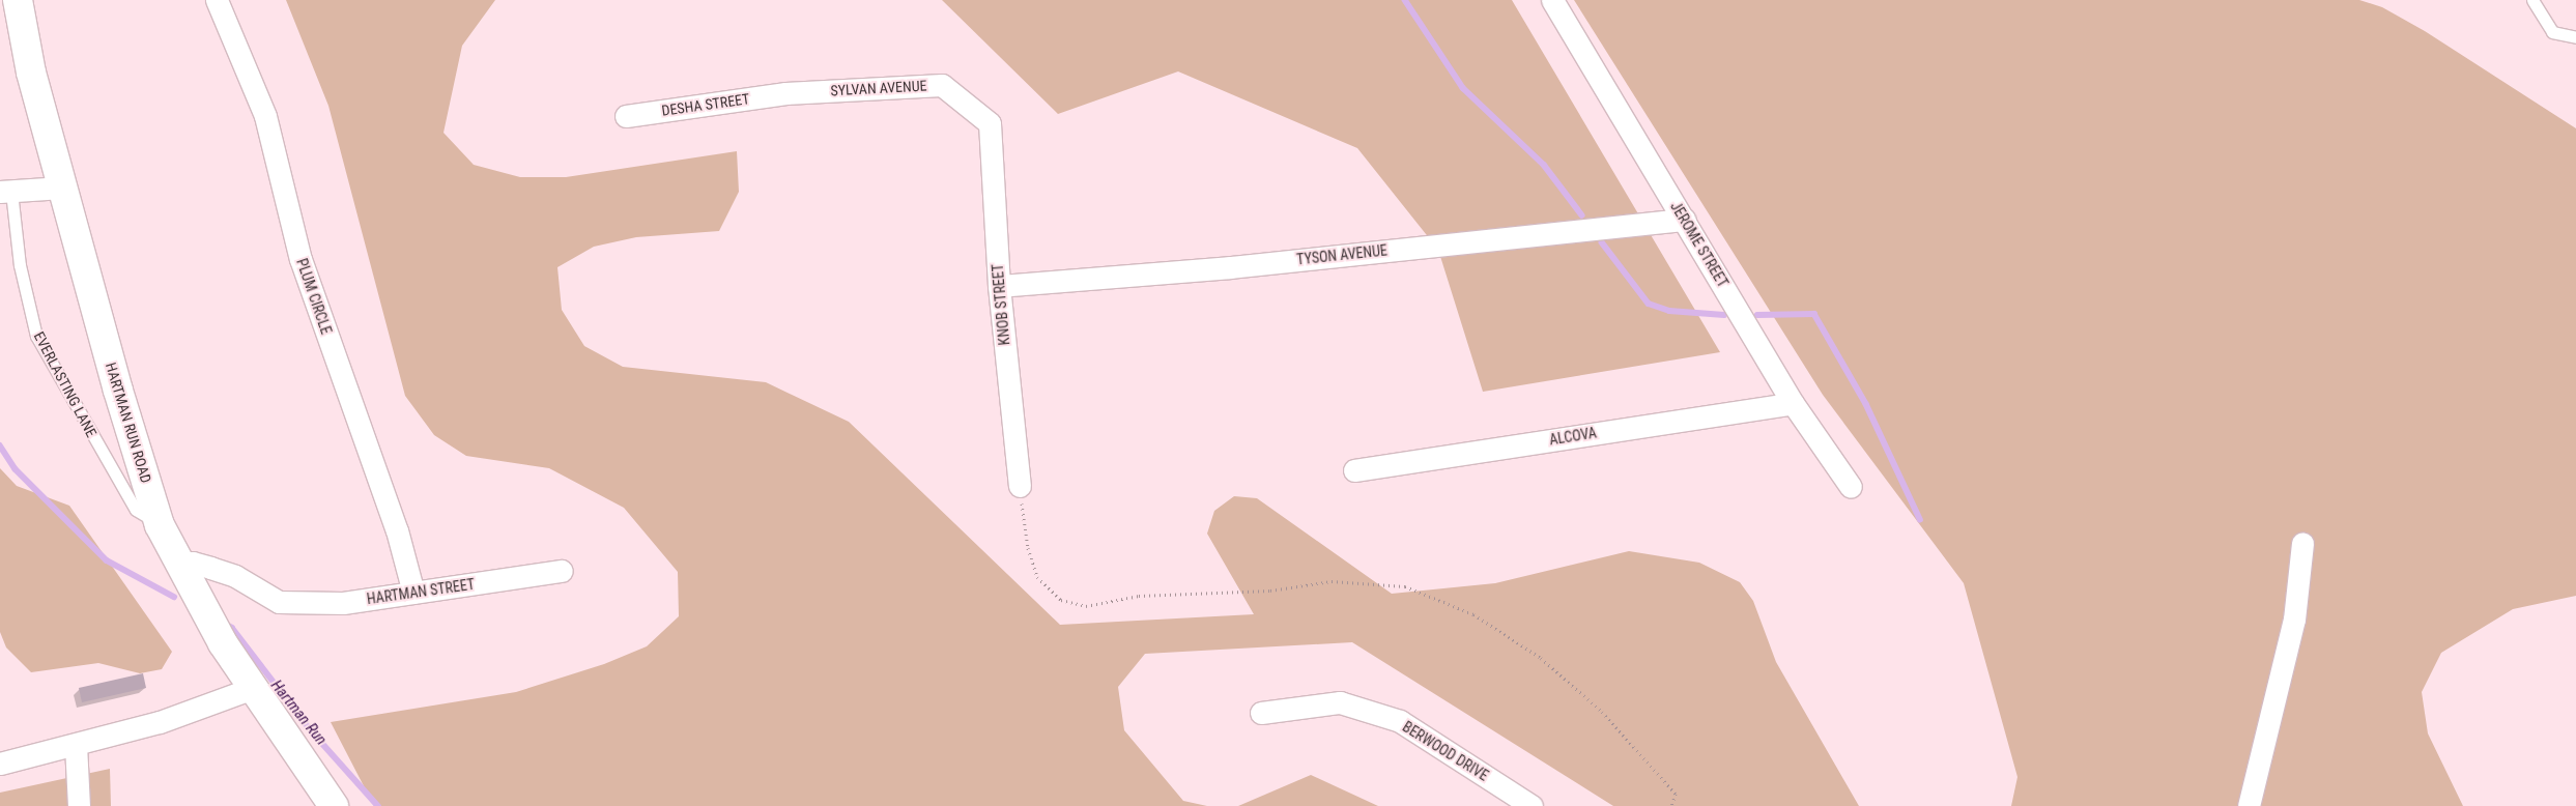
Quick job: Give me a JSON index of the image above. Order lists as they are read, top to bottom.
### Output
{
  "streets": {
    "main road": ["HARTMAN RUN ROAD"],
    "street": [
      "SYLVAN AVENUE",
      "DESHA STREET",
      "JEROME STREET",
      "TYSON AVENUE",
      "PLUM CIRCLE",
      "KNOB STREET",
      "ALCOVA",
      "HARTMAN STREET",
      "BERWOOD DRIVE"
    ],
    "lane": ["EVERLASTING LANE"]
  },
  "crossings": [
    ["SYLVAN AVENUE", "DESHA STREET"],
    ["SYLVAN AVENUE", "KNOB STREET"],
    ["JEROME STREET", "TYSON AVENUE"],
    ["JEROME STREET", "ALCOVA"],
    ["TYSON AVENUE", "KNOB STREET"],
    ["PLUM CIRCLE", "HARTMAN STREET"],
    ["EVERLASTING LANE", "HARTMAN RUN ROAD"],
    ["HARTMAN RUN ROAD", "HARTMAN STREET"]
  ],
  "water": ["Hartman Run"]
}
